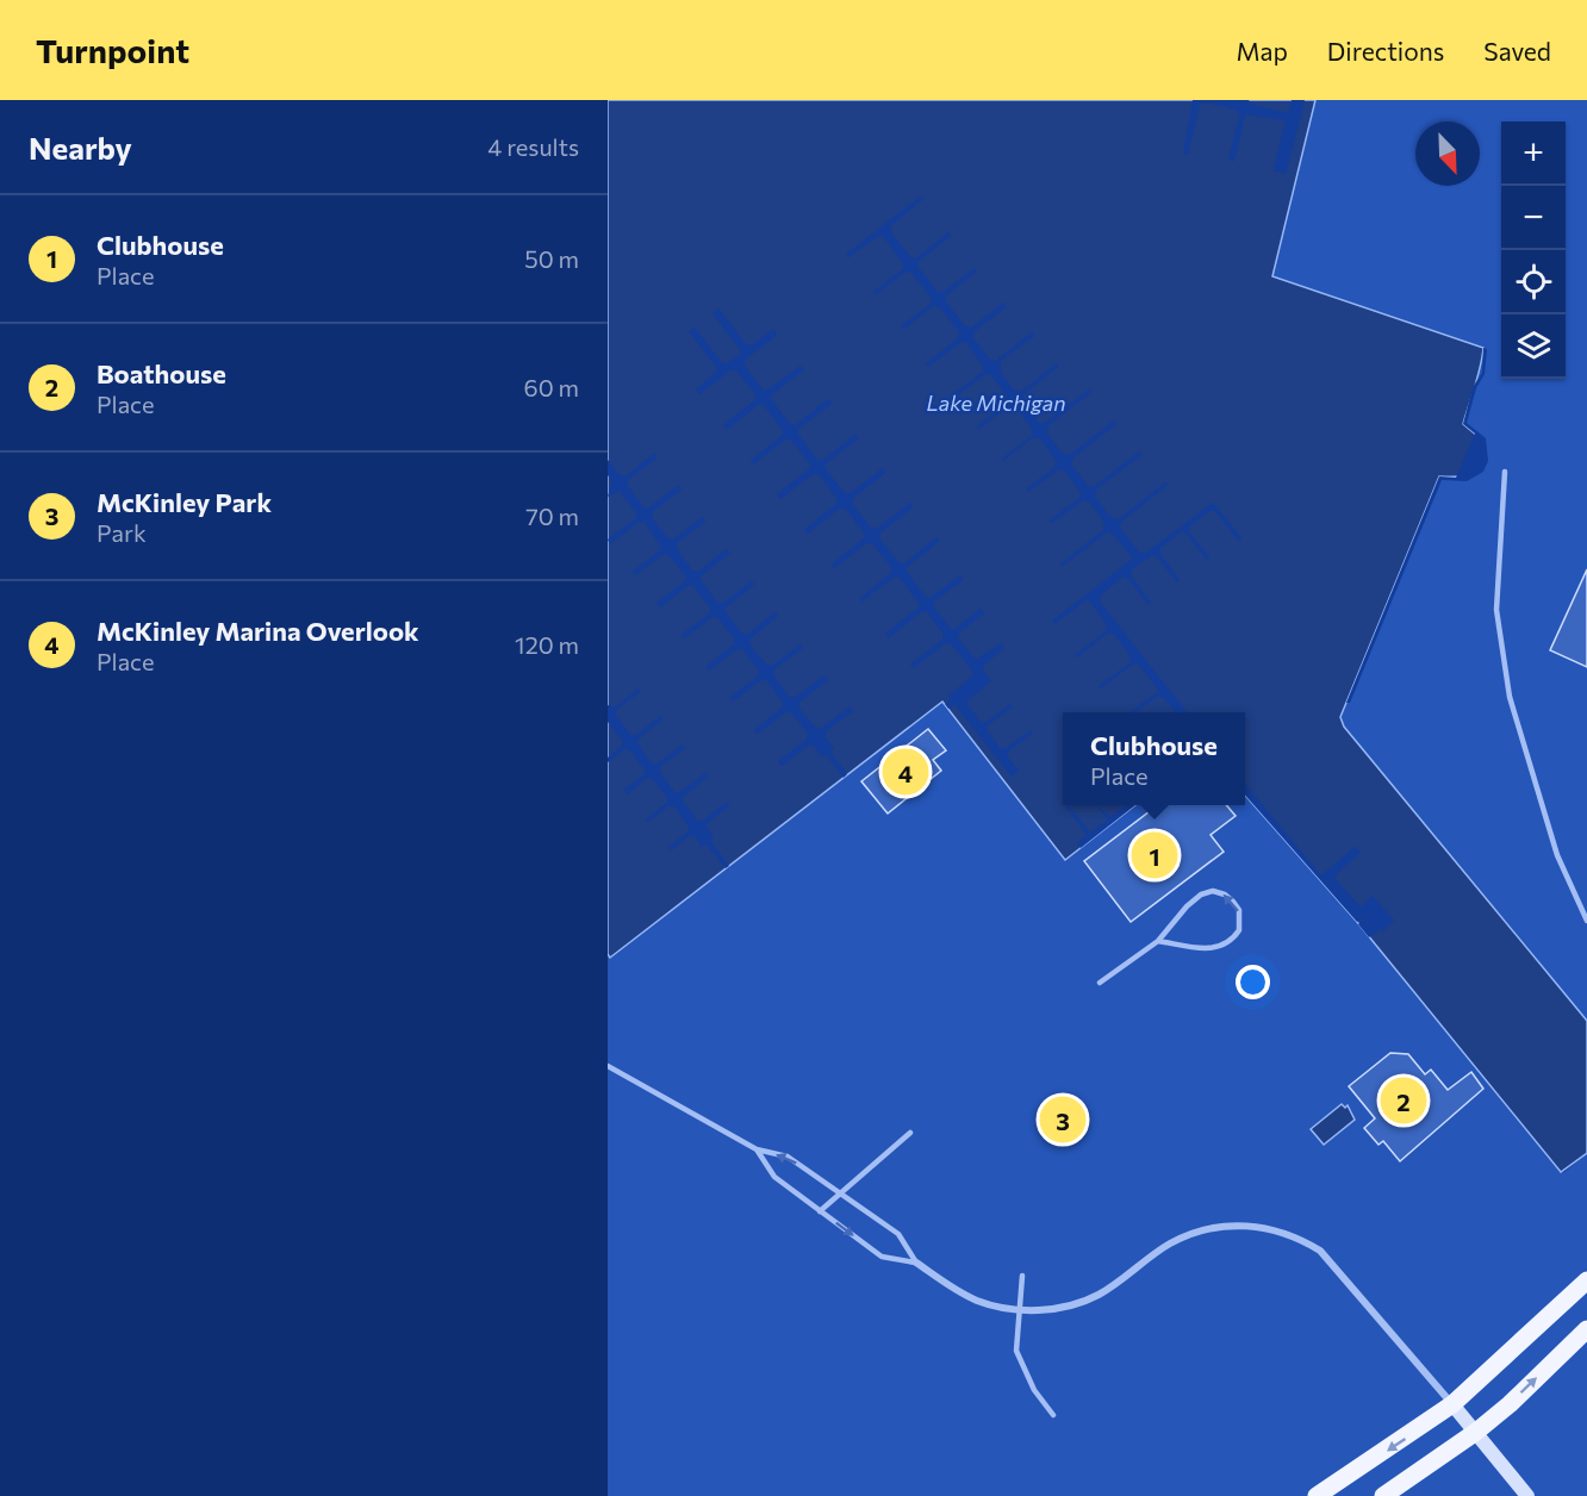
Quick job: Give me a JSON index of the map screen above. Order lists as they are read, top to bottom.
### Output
{
  "water": ["Lake Michigan"],
  "north": "bottom right",
  "page": {
    "header": "Turnpoint",
    "nav": ["Map", "Directions", "Saved"],
    "heading": ["Nearby", "4 results"],
    "map_buttons": ["+", "−"],
    "list": [
      {
        "mark": "1",
        "name": "Clubhouse",
        "note": "Place",
        "value": "50 m"
      },
      {
        "mark": "2",
        "name": "Boathouse",
        "note": "Place",
        "value": "60 m"
      },
      {
        "mark": "3",
        "name": "McKinley Park",
        "note": "Park",
        "value": "70 m"
      },
      {
        "mark": "4",
        "name": "McKinley Marina Overlook",
        "note": "Place",
        "value": "120 m"
      }
    ],
    "popup": ["Clubhouse", "Place"],
    "pins": [
      "4",
      "1",
      "2",
      "3"
    ]
  }
}
